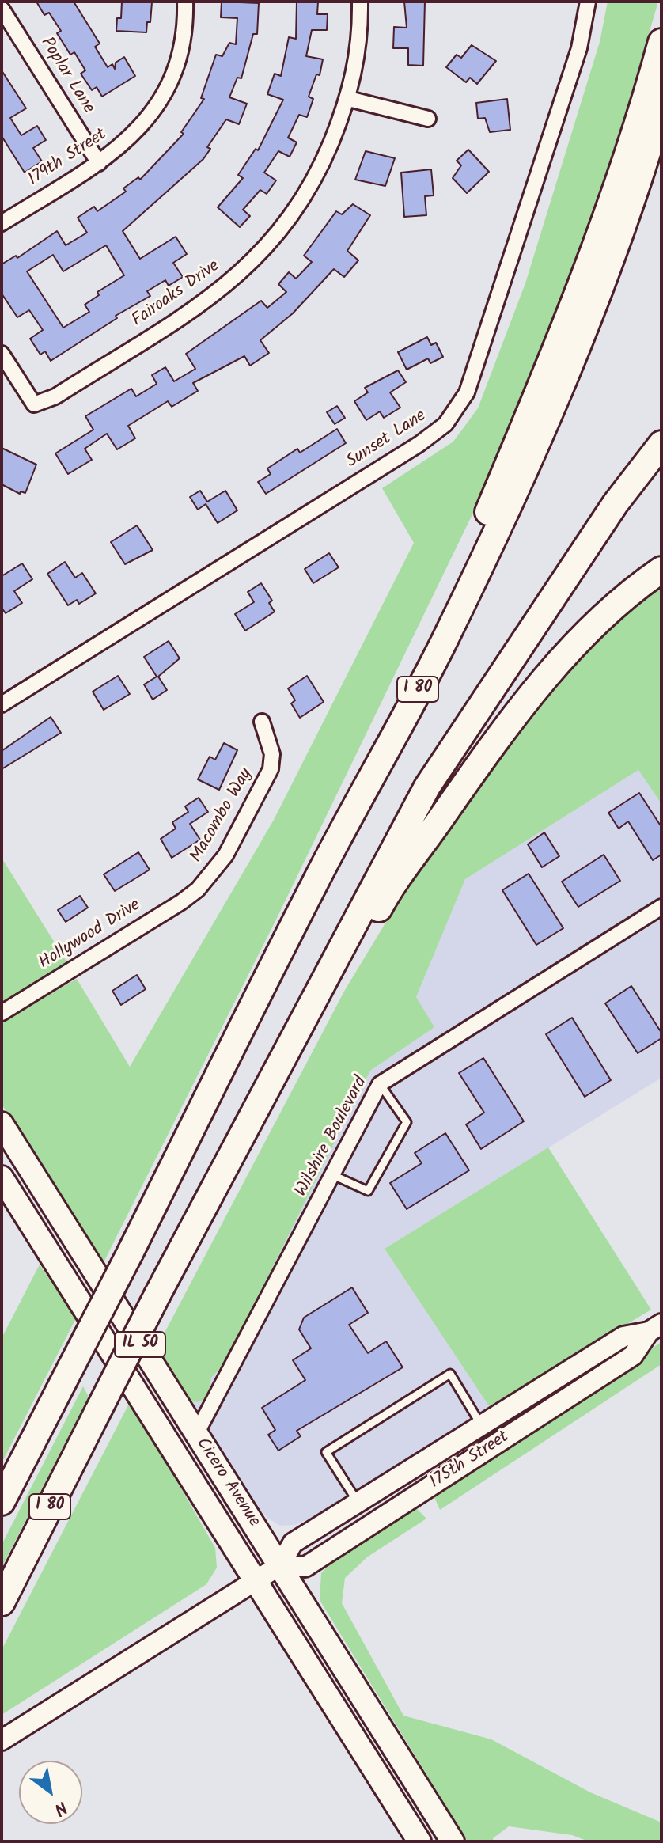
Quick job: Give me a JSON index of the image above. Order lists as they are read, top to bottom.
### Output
{
  "streets": {
    "highway": ["I 80"],
    "main road": ["IL 50", "Cicero Avenue"],
    "street": [
      "Poplar Lane",
      "179th Street",
      "Fairoaks Drive",
      "Sunset Lane",
      "Macombo Way",
      "Hollywood Drive",
      "Wilshire Boulevard",
      "175th Street"
    ]
  },
  "crossings": [
    ["Poplar Lane", "179th Street"],
    ["Macombo Way", "Hollywood Drive"],
    ["Wilshire Boulevard", "Cicero Avenue"],
    ["175th Street", "Cicero Avenue"]
  ],
  "north": "bottom right"
}
